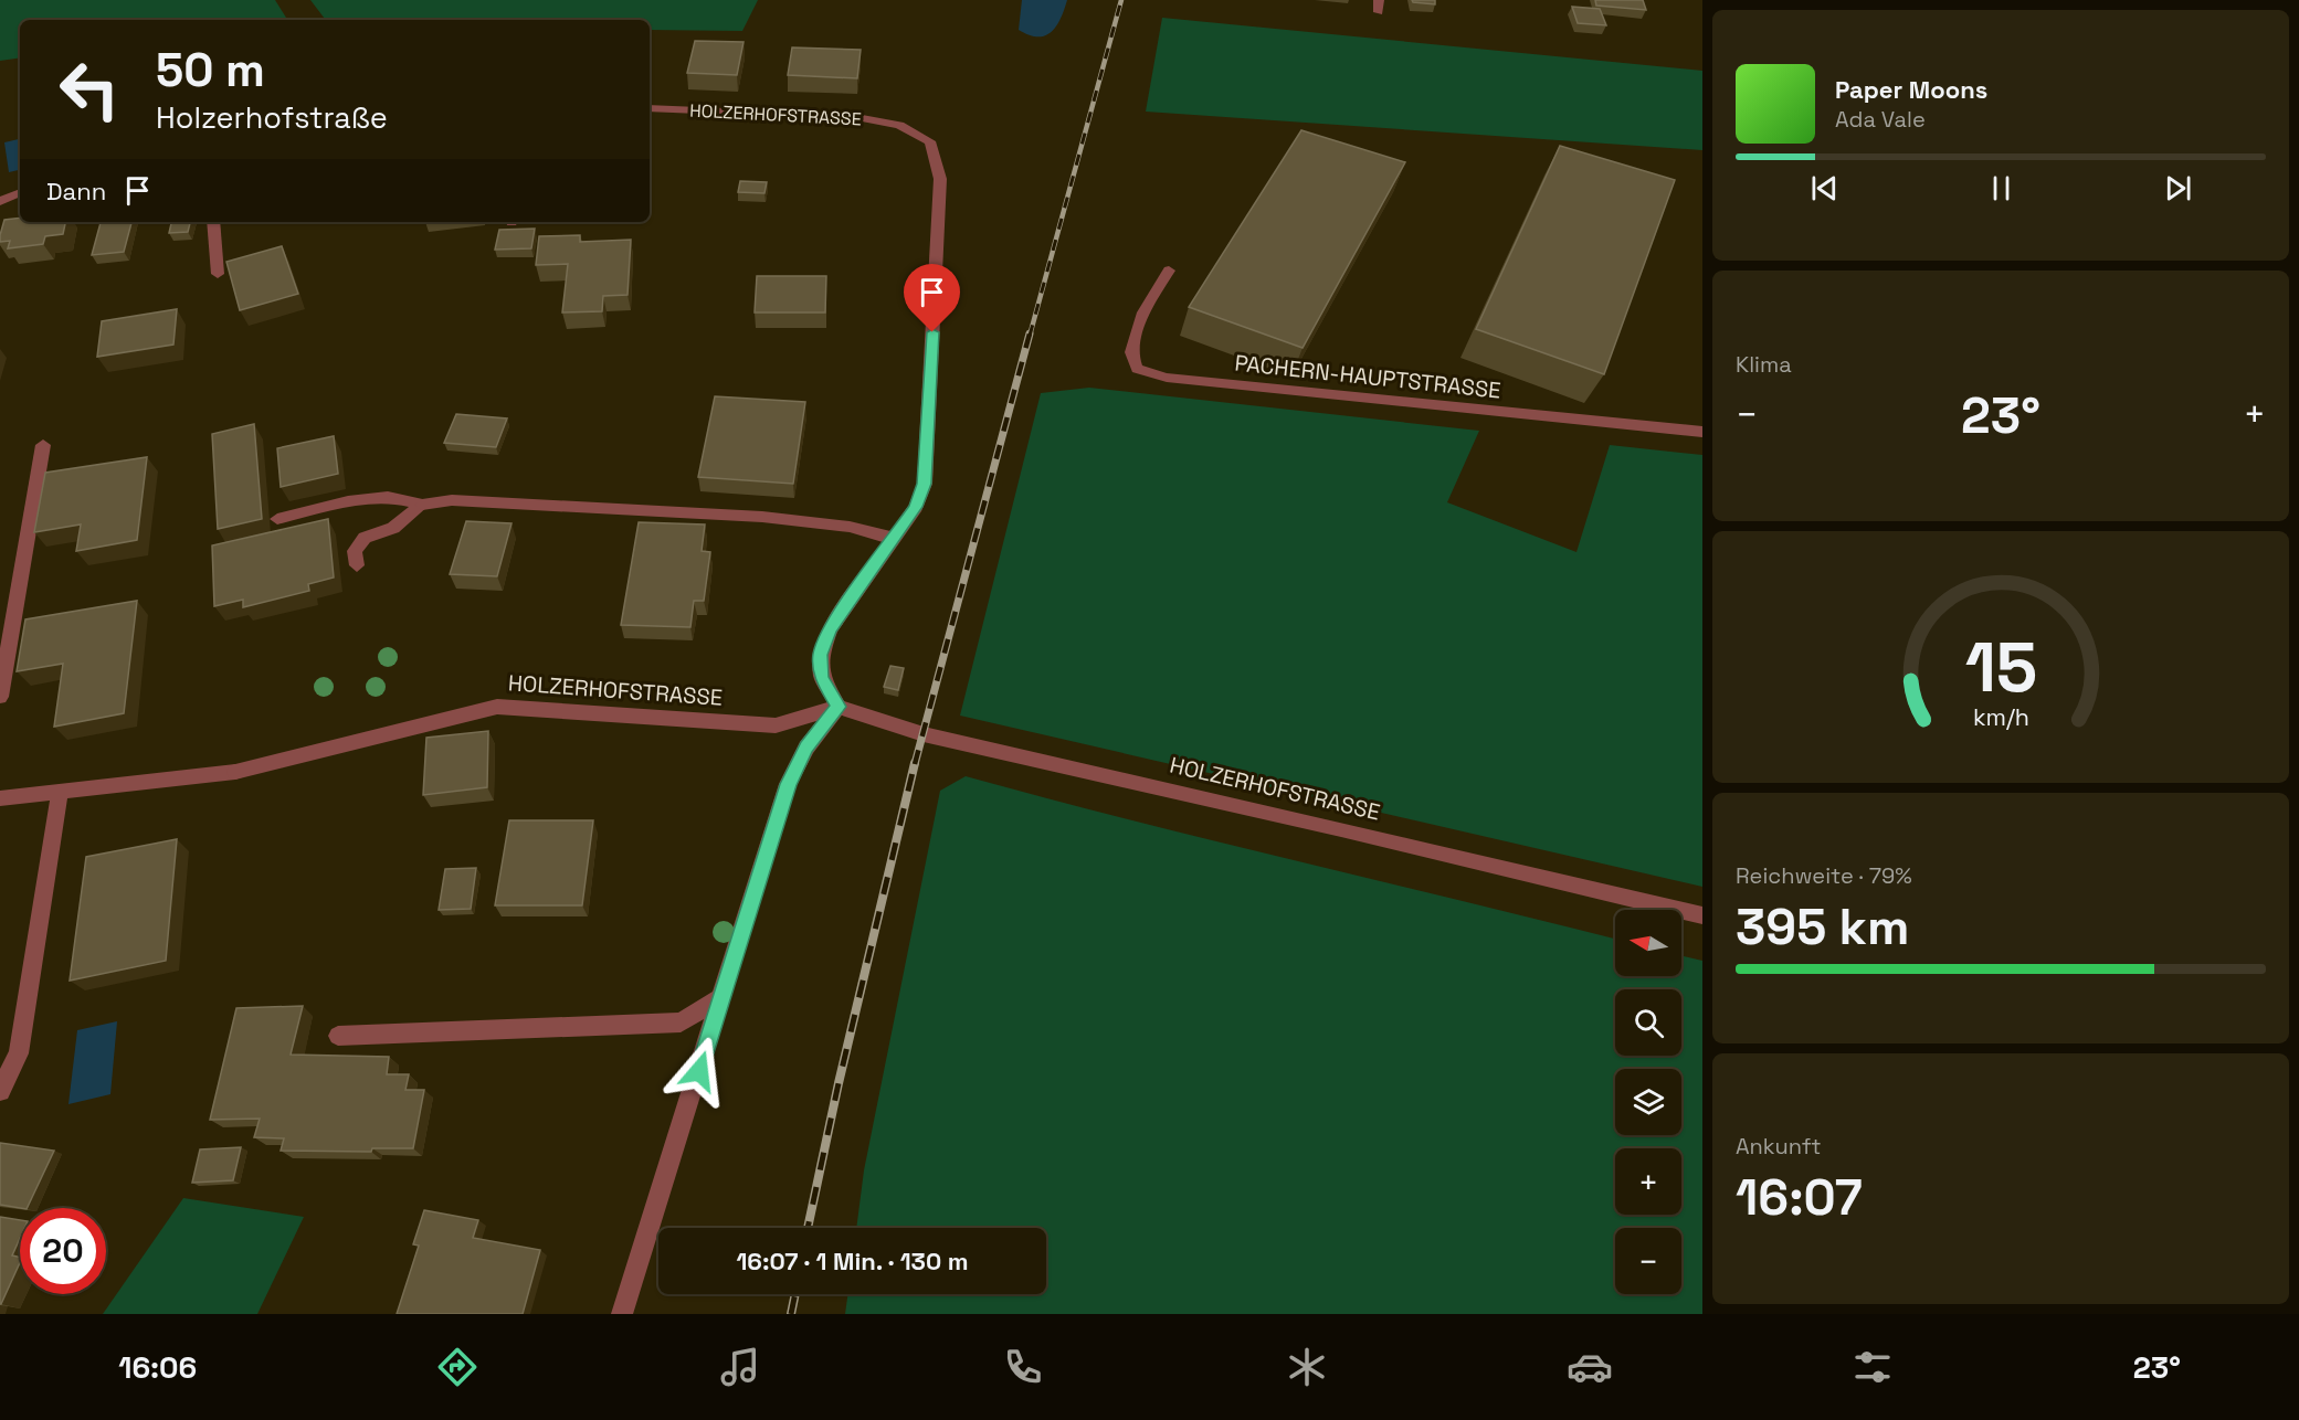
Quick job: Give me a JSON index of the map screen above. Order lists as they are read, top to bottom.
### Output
{
  "streets": {
    "street": ["HOLZERHOFSTRASSE", "PACHERN-HAUPTSTRASSE"]
  },
  "north": "left",
  "page": {
    "turn": ["50 m", "Holzerhofstraße"],
    "song": ["Paper Moons", "Ada Vale"],
    "then": "Dann",
    "tile": [
      "Klima",
      ["Reichweite · 79%", "395 km"],
      ["Ankunft", "16:07"]
    ],
    "heat": ["−", "23°", "+"],
    "map_buttons": ["+", "−"],
    "limit": "20",
    "trip": "16:07 · 1 Min. · 130 m",
    "tabs": ["16:06", "23°"],
    "gauge": ["15", "km/h"]
  }
}
